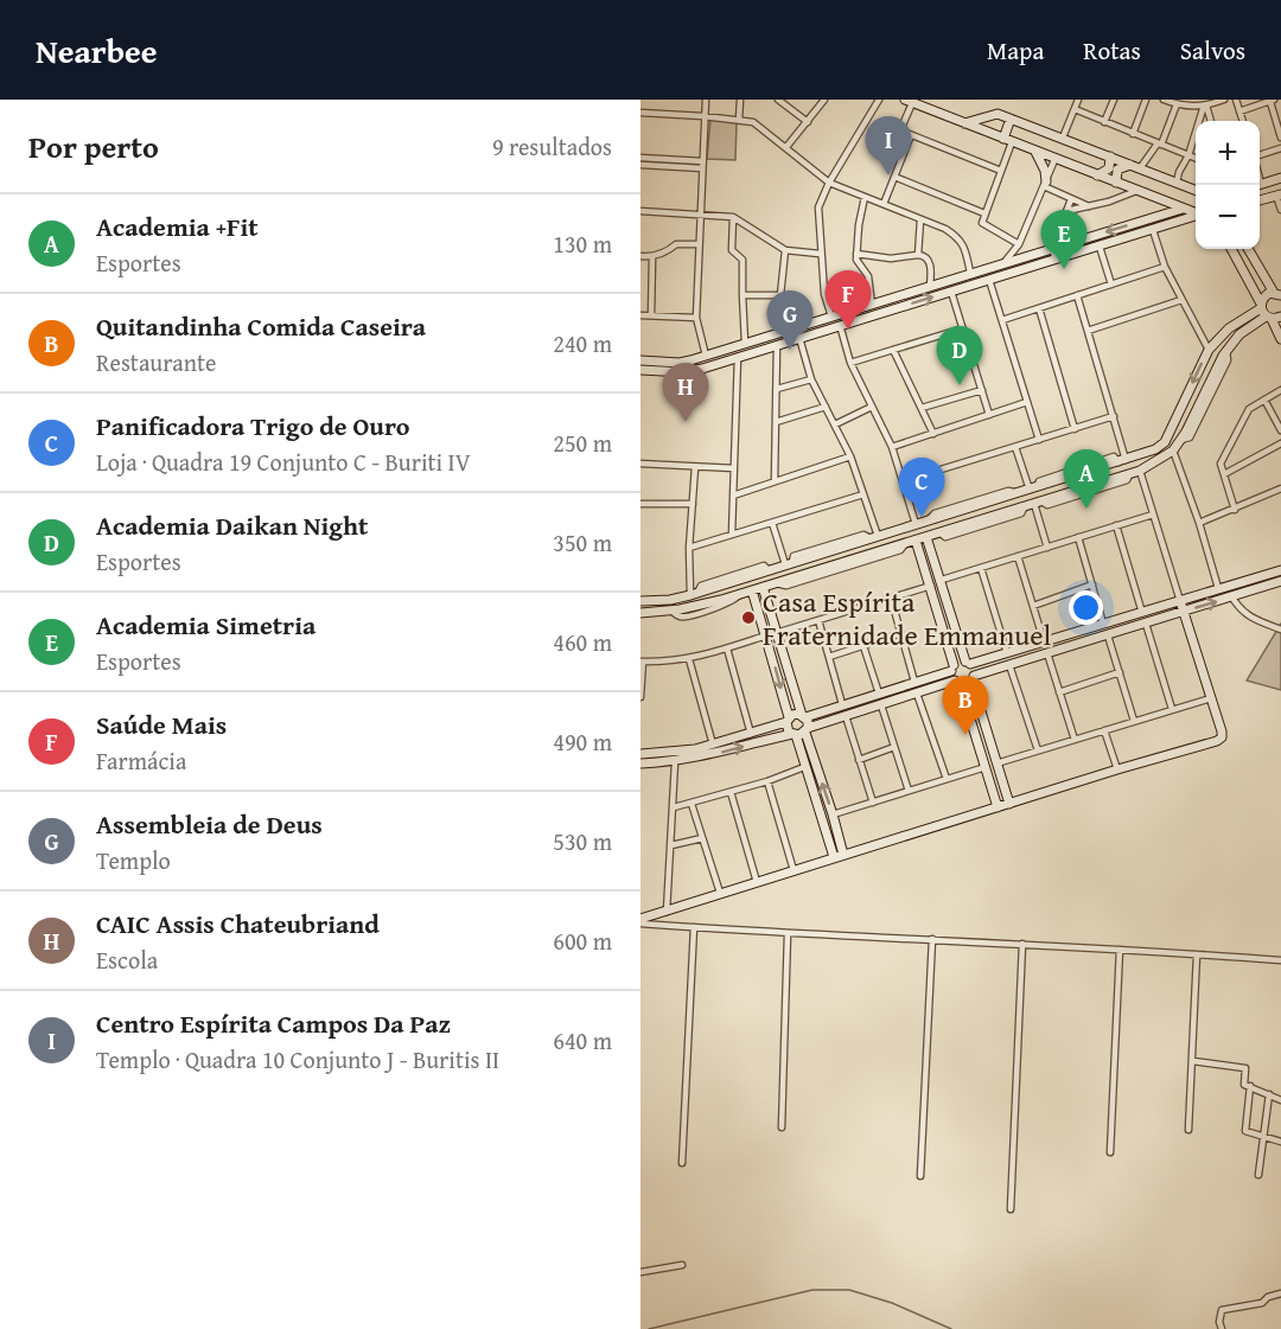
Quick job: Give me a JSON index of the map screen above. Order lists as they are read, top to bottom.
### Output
{
  "places": ["Casa Espírita Fraternidade Emmanuel"],
  "page": {
    "header": "Nearbee",
    "nav": ["Mapa", "Rotas", "Salvos"],
    "heading": ["Por perto", "9 resultados"],
    "pins": [
      "I",
      "E",
      "F",
      "G",
      "D",
      "H",
      "A",
      "C",
      "B"
    ],
    "map_buttons": ["+", "−"],
    "list": [
      {
        "mark": "A",
        "name": "Academia +Fit",
        "note": "Esportes",
        "value": "130 m"
      },
      {
        "mark": "B",
        "name": "Quitandinha Comida Caseira",
        "note": "Restaurante",
        "value": "240 m"
      },
      {
        "mark": "C",
        "name": "Panificadora Trigo de Ouro",
        "note": "Loja · Quadra 19 Conjunto C - Buriti IV",
        "value": "250 m"
      },
      {
        "mark": "D",
        "name": "Academia Daikan Night",
        "note": "Esportes",
        "value": "350 m"
      },
      {
        "mark": "E",
        "name": "Academia Simetria",
        "note": "Esportes",
        "value": "460 m"
      },
      {
        "mark": "F",
        "name": "Saúde Mais",
        "note": "Farmácia",
        "value": "490 m"
      },
      {
        "mark": "G",
        "name": "Assembleia de Deus",
        "note": "Templo",
        "value": "530 m"
      },
      {
        "mark": "H",
        "name": "CAIC Assis Chateubriand",
        "note": "Escola",
        "value": "600 m"
      },
      {
        "mark": "I",
        "name": "Centro Espírita Campos Da Paz",
        "note": "Templo · Quadra 10 Conjunto J - Buritis II",
        "value": "640 m"
      }
    ]
  }
}
